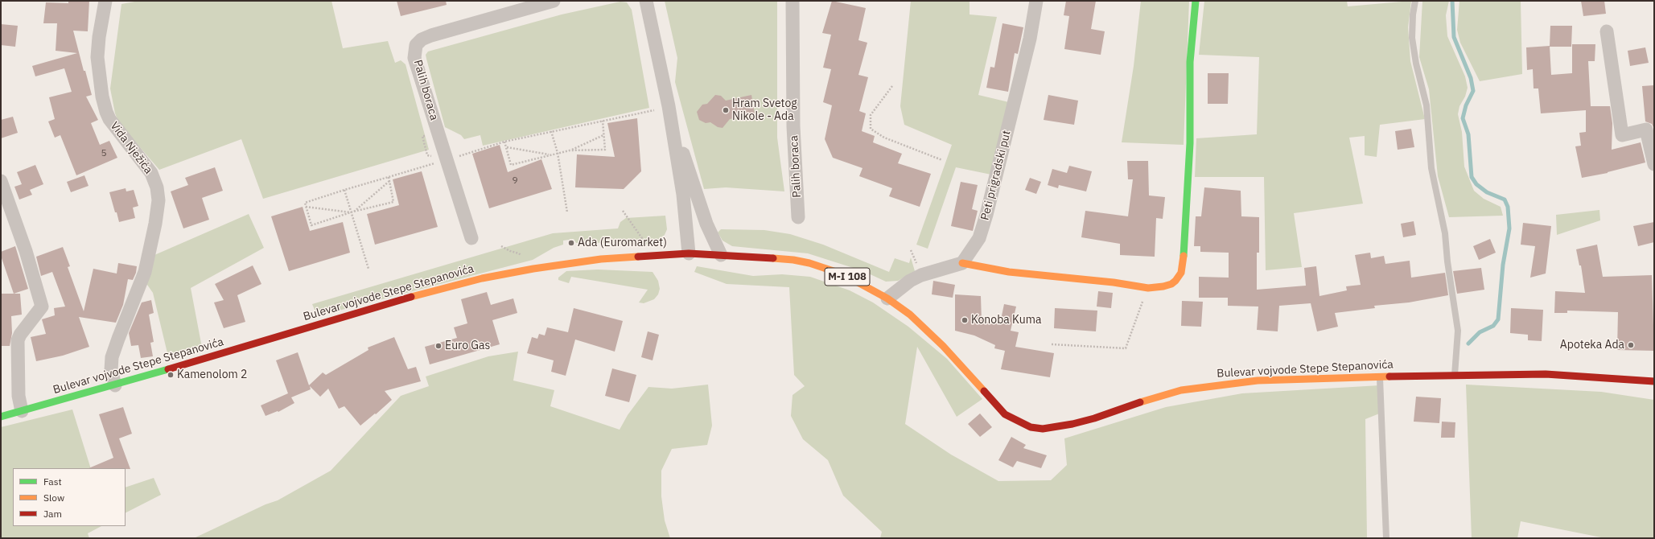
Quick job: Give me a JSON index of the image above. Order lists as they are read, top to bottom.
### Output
{
  "streets": {
    "main road": ["M-I 108", "Bulevar vojvode Stepe Stepanovića"],
    "street": ["Palih boraca", "Vida Nježića", "Peti prigradski put"]
  },
  "crossings": [
    ["Vida Nježića", "Bulevar vojvode Stepe Stepanovića"]
  ],
  "places": [
    "Hram Svetog Nikole - Ada",
    "Ada (Euromarket)",
    "Konoba Kuma",
    "Apoteka Ada",
    "Euro Gas",
    "Kamenolom 2"
  ],
  "house_numbers": ["5", "9"],
  "legend": ["Fast", "Slow", "Jam"]
}
